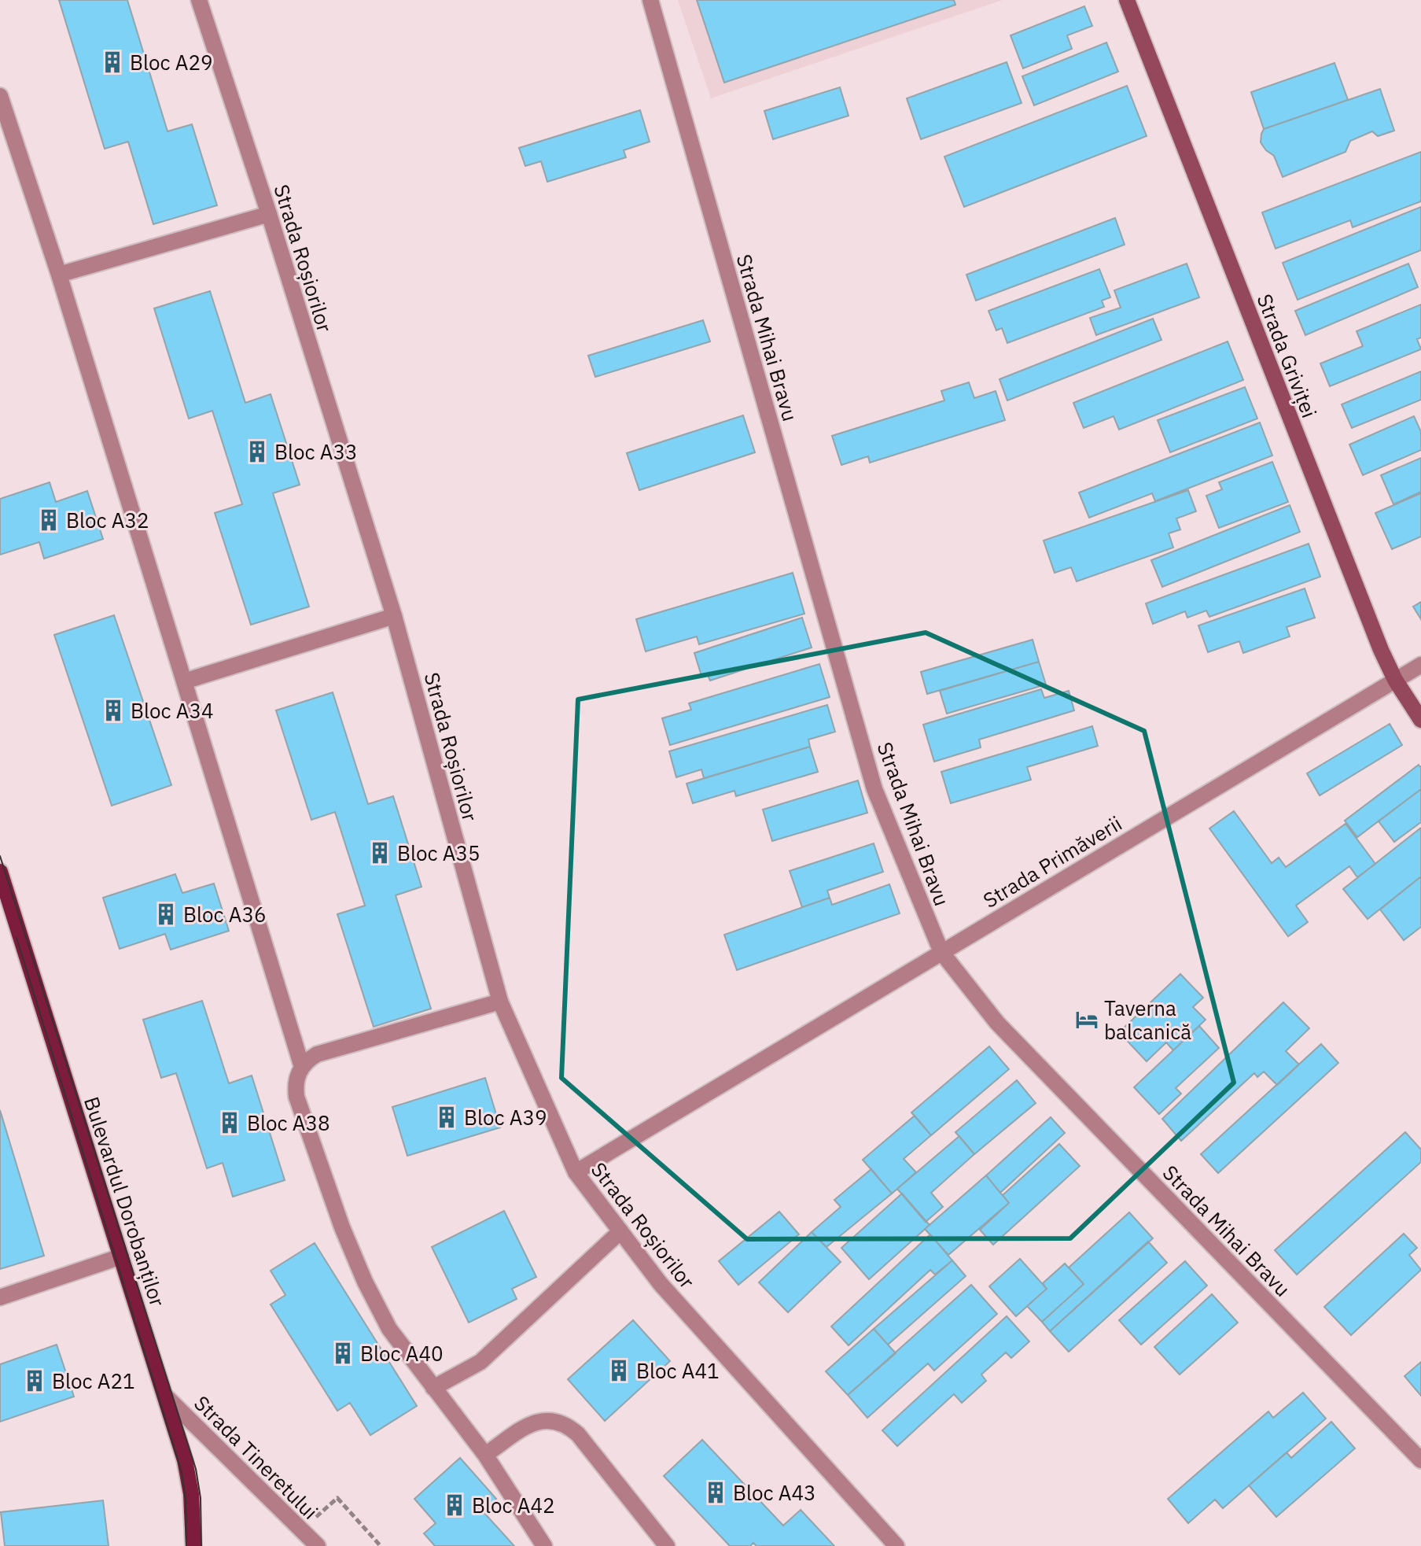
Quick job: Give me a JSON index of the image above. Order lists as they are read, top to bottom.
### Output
{
  "streets": {
    "main road": ["Strada Griviței", "Bulevardul Dorobanților"],
    "street": [
      "Strada Roșiorilor",
      "Strada Mihai Bravu",
      "Strada Primăverii",
      "Strada Tineretului"
    ]
  },
  "crossings": [
    ["Strada Roșiorilor", "Strada Primăverii"],
    ["Strada Mihai Bravu", "Strada Primăverii"],
    ["Strada Griviței", "Strada Primăverii"],
    ["Bulevardul Dorobanților", "Strada Tineretului"]
  ],
  "places": {
    "building": [
      "Bloc A29",
      "Bloc A33",
      "Bloc A32",
      "Bloc A34",
      "Bloc A35",
      "Bloc A36",
      "Bloc A39",
      "Bloc A38",
      "Bloc A40",
      "Bloc A41",
      "Bloc A21",
      "Bloc A43",
      "Bloc A42"
    ],
    "hotel": ["Taverna balcanică"]
  }
}
